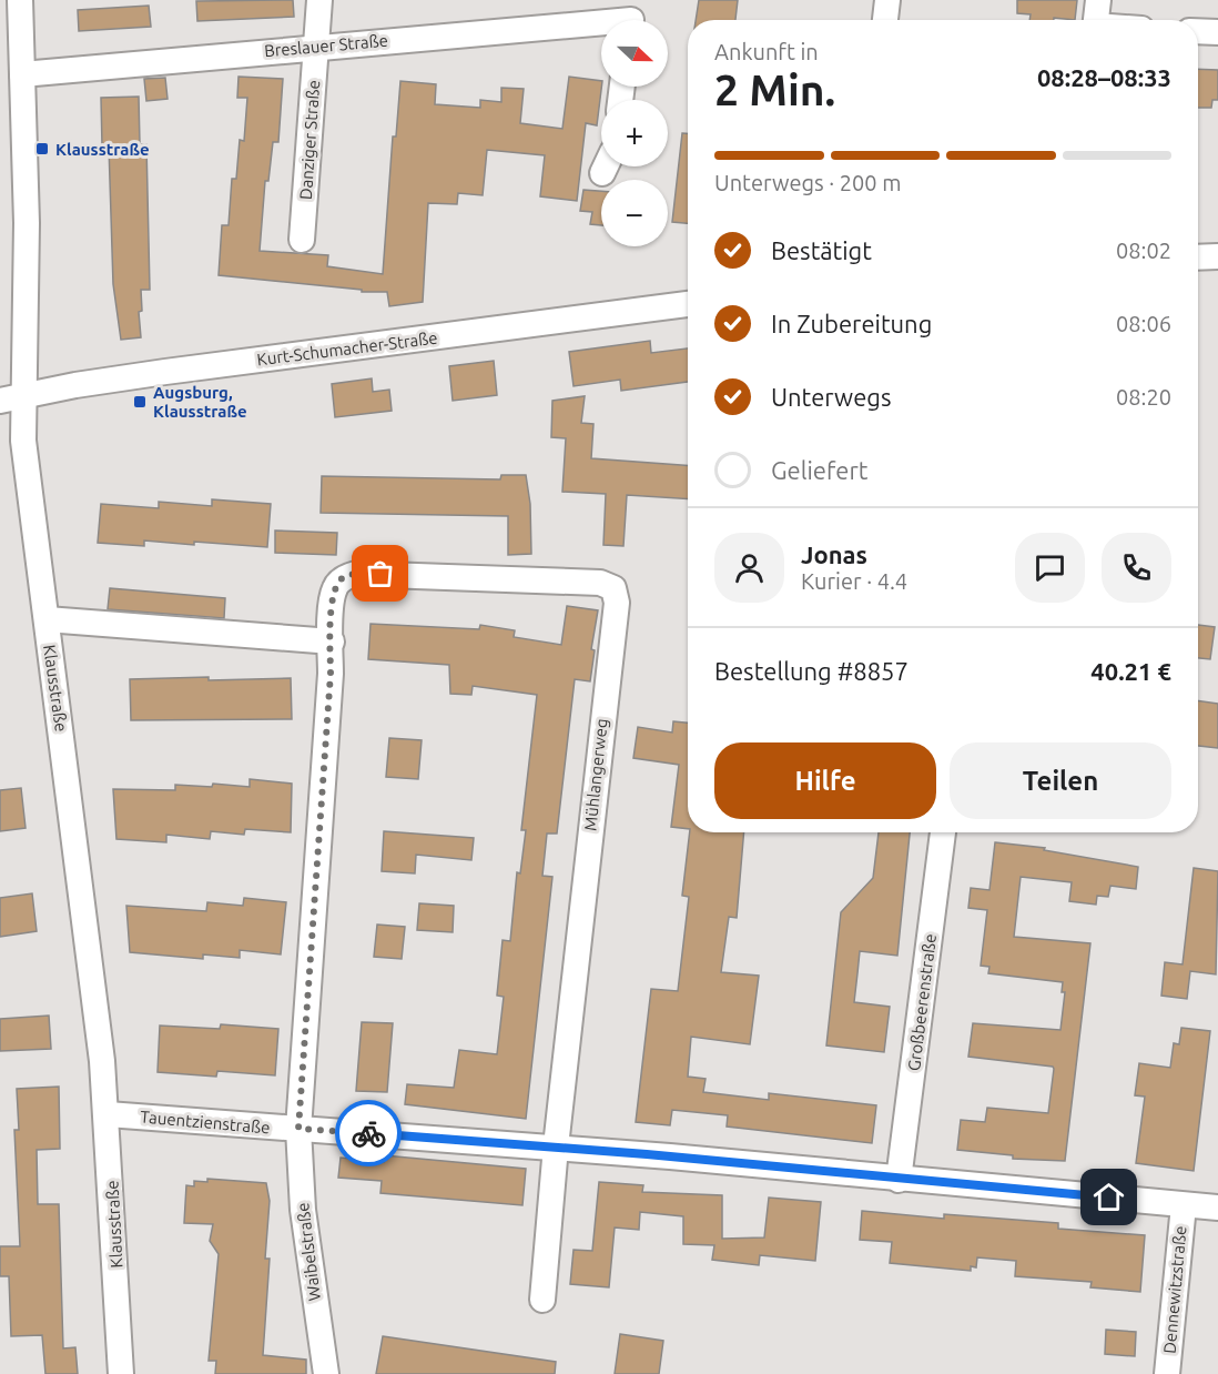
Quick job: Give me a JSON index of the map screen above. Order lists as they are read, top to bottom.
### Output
{
  "streets": {
    "street": [
      "Breslauer Straße",
      "Danziger Straße",
      "Kurt-Schumacher-Straße",
      "Klausstraße",
      "Mühlangerweg",
      "Großbeerenstraße",
      "Tauentzienstraße",
      "Waibelstraße",
      "Dennewitzstraße"
    ]
  },
  "crossings": [
    ["Breslauer Straße", "Danziger Straße"],
    ["Breslauer Straße", "Klausstraße"],
    ["Kurt-Schumacher-Straße", "Klausstraße"],
    ["Klausstraße", "Tauentzienstraße"],
    ["Mühlangerweg", "Tauentzienstraße"],
    ["Mühlangerweg", "Waibelstraße"],
    ["Großbeerenstraße", "Tauentzienstraße"],
    ["Tauentzienstraße", "Waibelstraße"],
    ["Tauentzienstraße", "Dennewitzstraße"]
  ],
  "places": {
    "transit": ["Klausstraße", "Augsburg, Klausstraße"]
  },
  "north": "right",
  "page": {
    "map_buttons": ["+", "−"],
    "heading": ["2 Min.", "Ankunft in", "08:28–08:33"],
    "panel": [
      "Jonas",
      "Kurier · 4.4",
      "Bestellung #8857",
      "40.21 €"
    ],
    "bar": "Unterwegs · 200 m",
    "list": [
      ["Bestätigt", "08:02"],
      ["In Zubereitung", "08:06"],
      ["Unterwegs", "08:20"],
      "Geliefert"
    ],
    "buttons": ["Hilfe", "Teilen"]
  }
}
